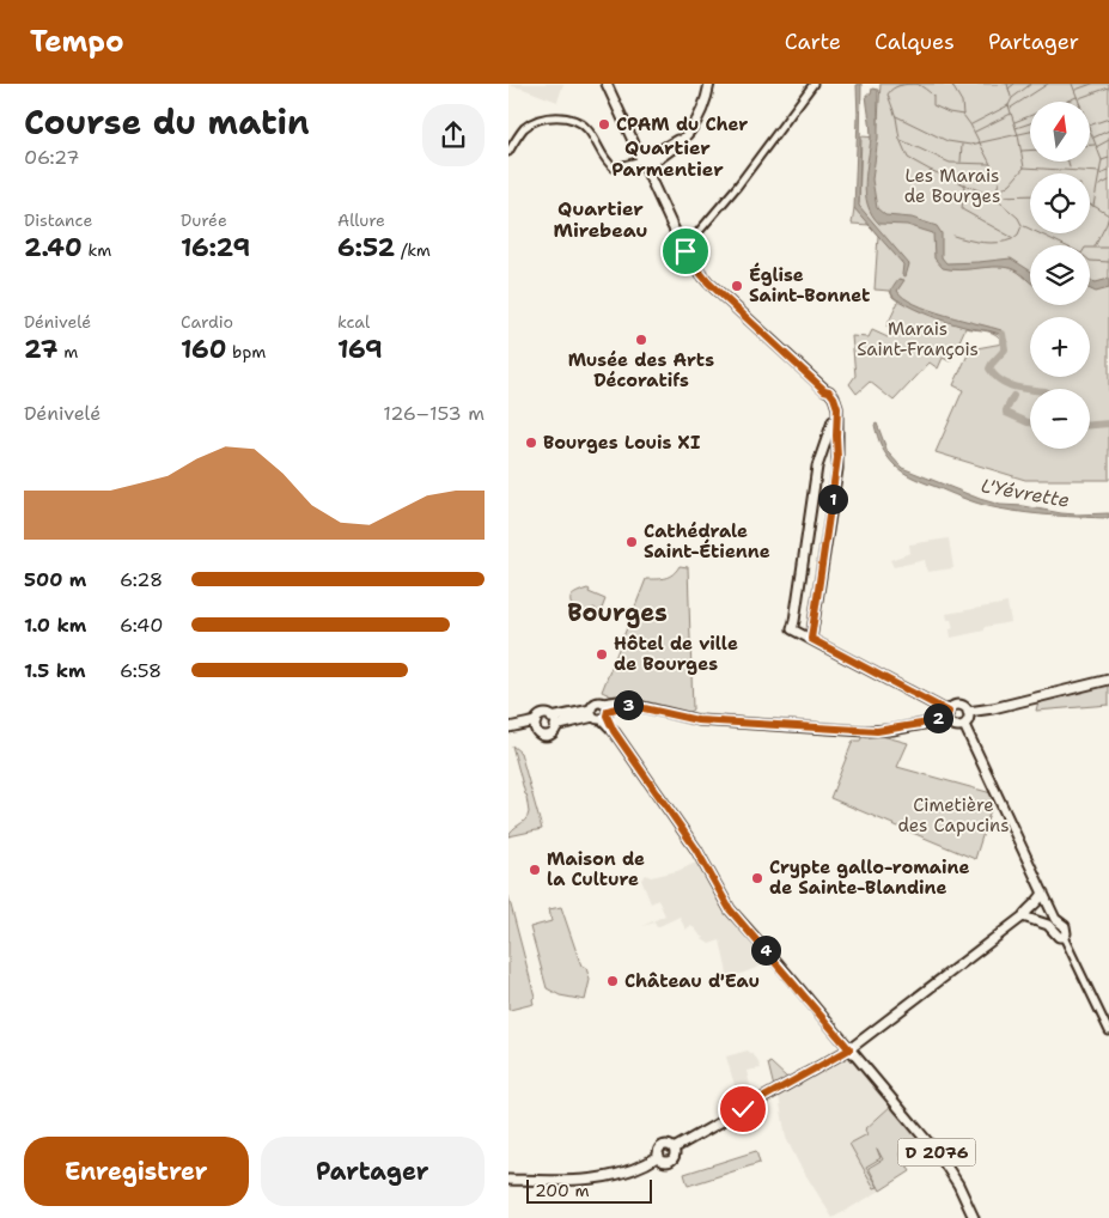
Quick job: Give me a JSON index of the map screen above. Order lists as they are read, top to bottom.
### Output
{
  "streets": {
    "main road": ["D 2076"]
  },
  "districts": ["Quartier Parmentier", "Quartier Mirebeau", "Bourges"],
  "water": ["L'Yévrette"],
  "parks": ["Les Marais de Bourges", "Marais Saint-François", "Cimetière des Capucins"],
  "places": [
    "CPAM du Cher",
    "Église Saint-Bonnet",
    "Musée des Arts Décoratifs",
    "Bourges Louis XI",
    "Cathédrale Saint-Étienne",
    "Hôtel de ville de Bourges",
    "Maison de la Culture",
    "Crypte gallo-romaine de Sainte-Blandine",
    "Château d'Eau"
  ],
  "scale_bar": "200 m",
  "north": "top",
  "page": {
    "header": "Tempo",
    "nav": ["Carte", "Calques", "Partager"],
    "heading": ["Course du matin", "06:27"],
    "map_buttons": ["+", "−"],
    "stats": [
      ["Distance", "2.40 km"],
      ["Durée", "16:29"],
      ["Allure", "6:52 /km"],
      ["Dénivelé", "27 m"],
      ["Cardio", "160 bpm"],
      ["kcal", "169"]
    ],
    "chart": ["Dénivelé", "126–153 m"],
    "pins": [
      "1",
      "3",
      "2",
      "4"
    ],
    "list": [
      {
        "name": "500 m",
        "note": "6:28"
      },
      {
        "name": "1.0 km",
        "note": "6:40"
      },
      {
        "name": "1.5 km",
        "note": "6:58"
      }
    ],
    "buttons": ["Enregistrer", "Partager"],
    "scale": "200 m"
  }
}
